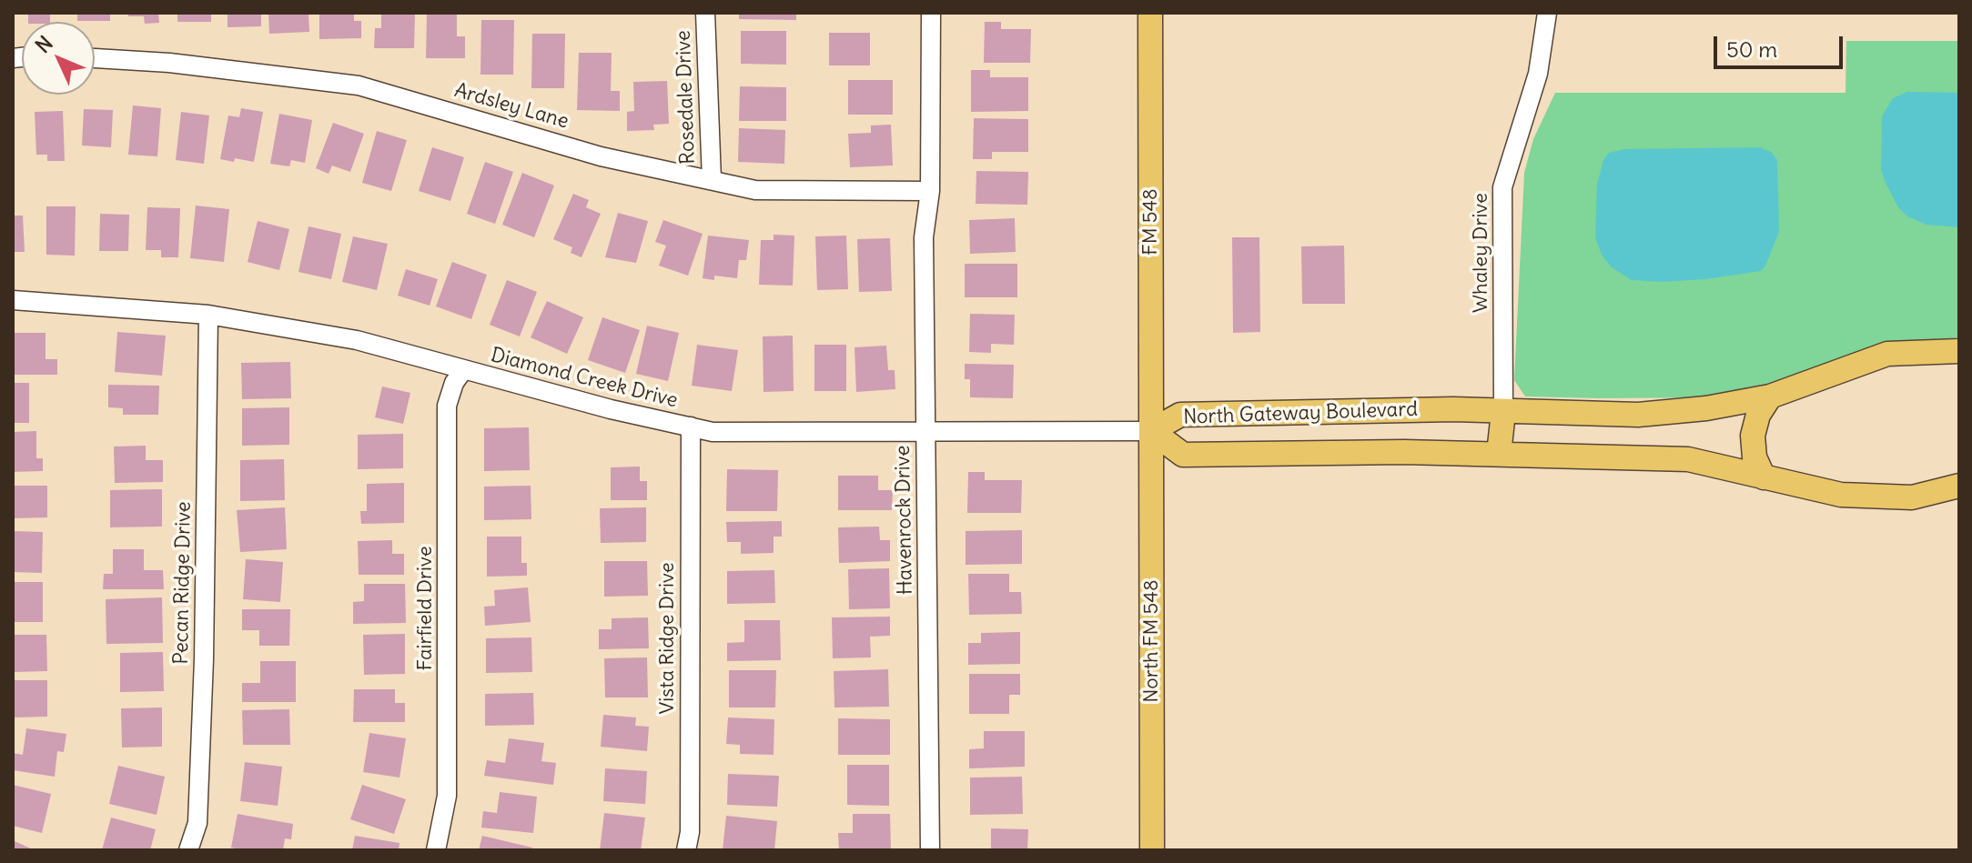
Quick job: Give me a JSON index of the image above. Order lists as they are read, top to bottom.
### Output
{
  "streets": {
    "main road": ["FM 548", "North Gateway Boulevard", "North FM 548"],
    "street": [
      "Rosedale Drive",
      "Ardsley Lane",
      "Whaley Drive",
      "Diamond Creek Drive",
      "Havenrock Drive",
      "Pecan Ridge Drive",
      "Fairfield Drive",
      "Vista Ridge Drive"
    ]
  },
  "crossings": [
    ["Rosedale Drive", "Ardsley Lane"],
    ["Ardsley Lane", "Havenrock Drive"],
    ["FM 548", "Diamond Creek Drive"],
    ["FM 548", "North Gateway Boulevard"],
    ["FM 548", "North FM 548"],
    ["Whaley Drive", "North Gateway Boulevard"],
    ["Diamond Creek Drive", "North Gateway Boulevard"],
    ["Diamond Creek Drive", "Havenrock Drive"],
    ["Diamond Creek Drive", "Pecan Ridge Drive"],
    ["Diamond Creek Drive", "Fairfield Drive"],
    ["Diamond Creek Drive", "Vista Ridge Drive"],
    ["Diamond Creek Drive", "North FM 548"],
    ["North Gateway Boulevard", "North FM 548"]
  ],
  "scale_bar": "50 m",
  "north": "top left"
}
